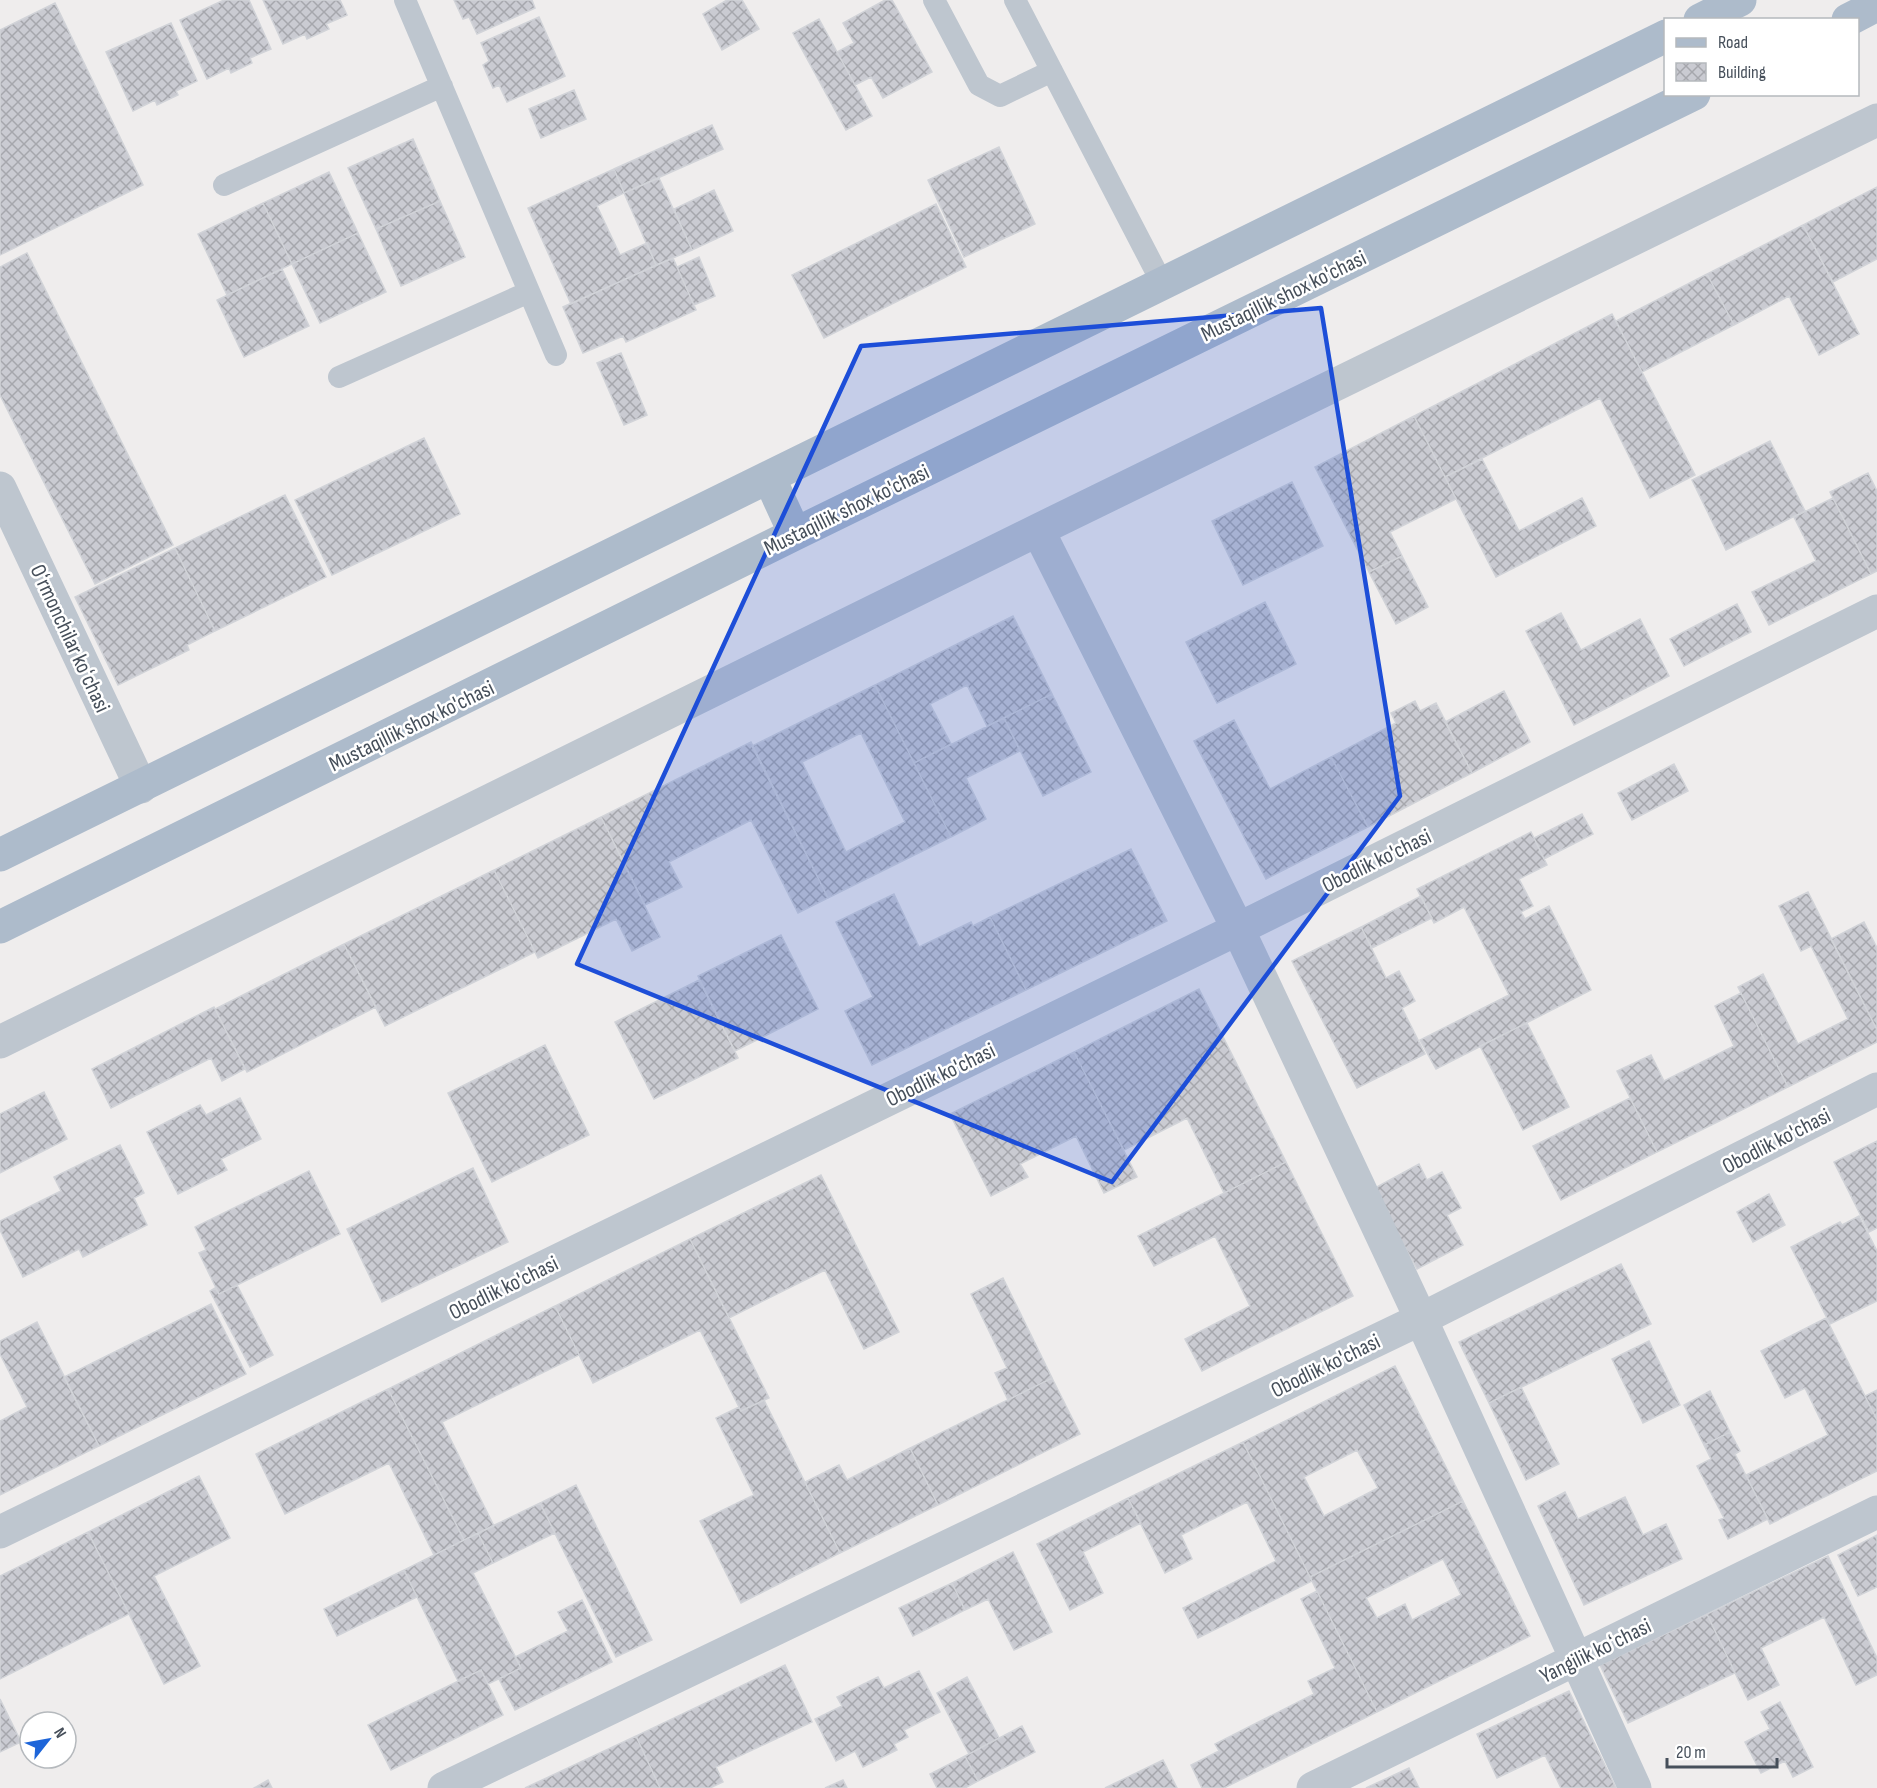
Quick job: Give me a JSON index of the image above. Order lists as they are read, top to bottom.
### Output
{
  "streets": {
    "main road": ["Mustaqillik shox ko'chasi"],
    "street": ["Oʻrmonchilar koʻchasi", "Obodlik ko'chasi", "Yangilik koʻchasi"]
  },
  "legend": ["Road", "Building"],
  "scale_bar": "20 m",
  "north": "top right"
}
